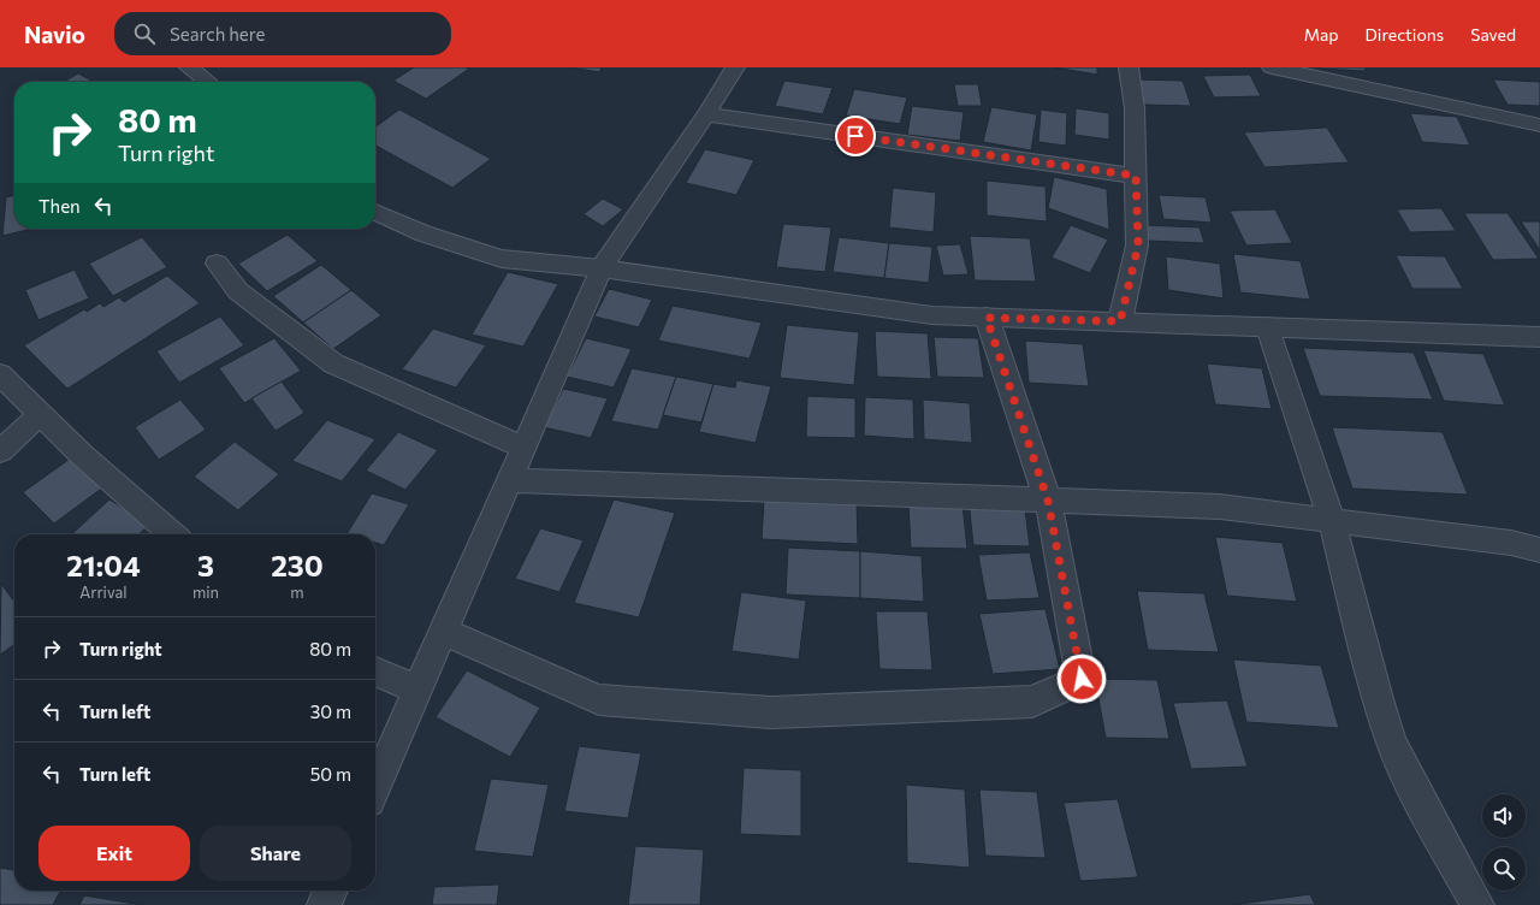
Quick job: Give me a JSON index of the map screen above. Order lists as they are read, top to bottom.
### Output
{
  "page": {
    "header": "Navio",
    "search": "Search here",
    "nav": ["Map", "Directions", "Saved"],
    "turn": ["80 m", "Turn right"],
    "then": "Then",
    "eta": [
      "21:04",
      "Arrival",
      "3",
      "min",
      "230",
      "m"
    ],
    "list": [
      {
        "name": "Turn right",
        "value": "80 m"
      },
      {
        "name": "Turn left",
        "value": "30 m"
      },
      {
        "name": "Turn left",
        "value": "50 m"
      }
    ],
    "buttons": ["Exit", "Share"]
  }
}
